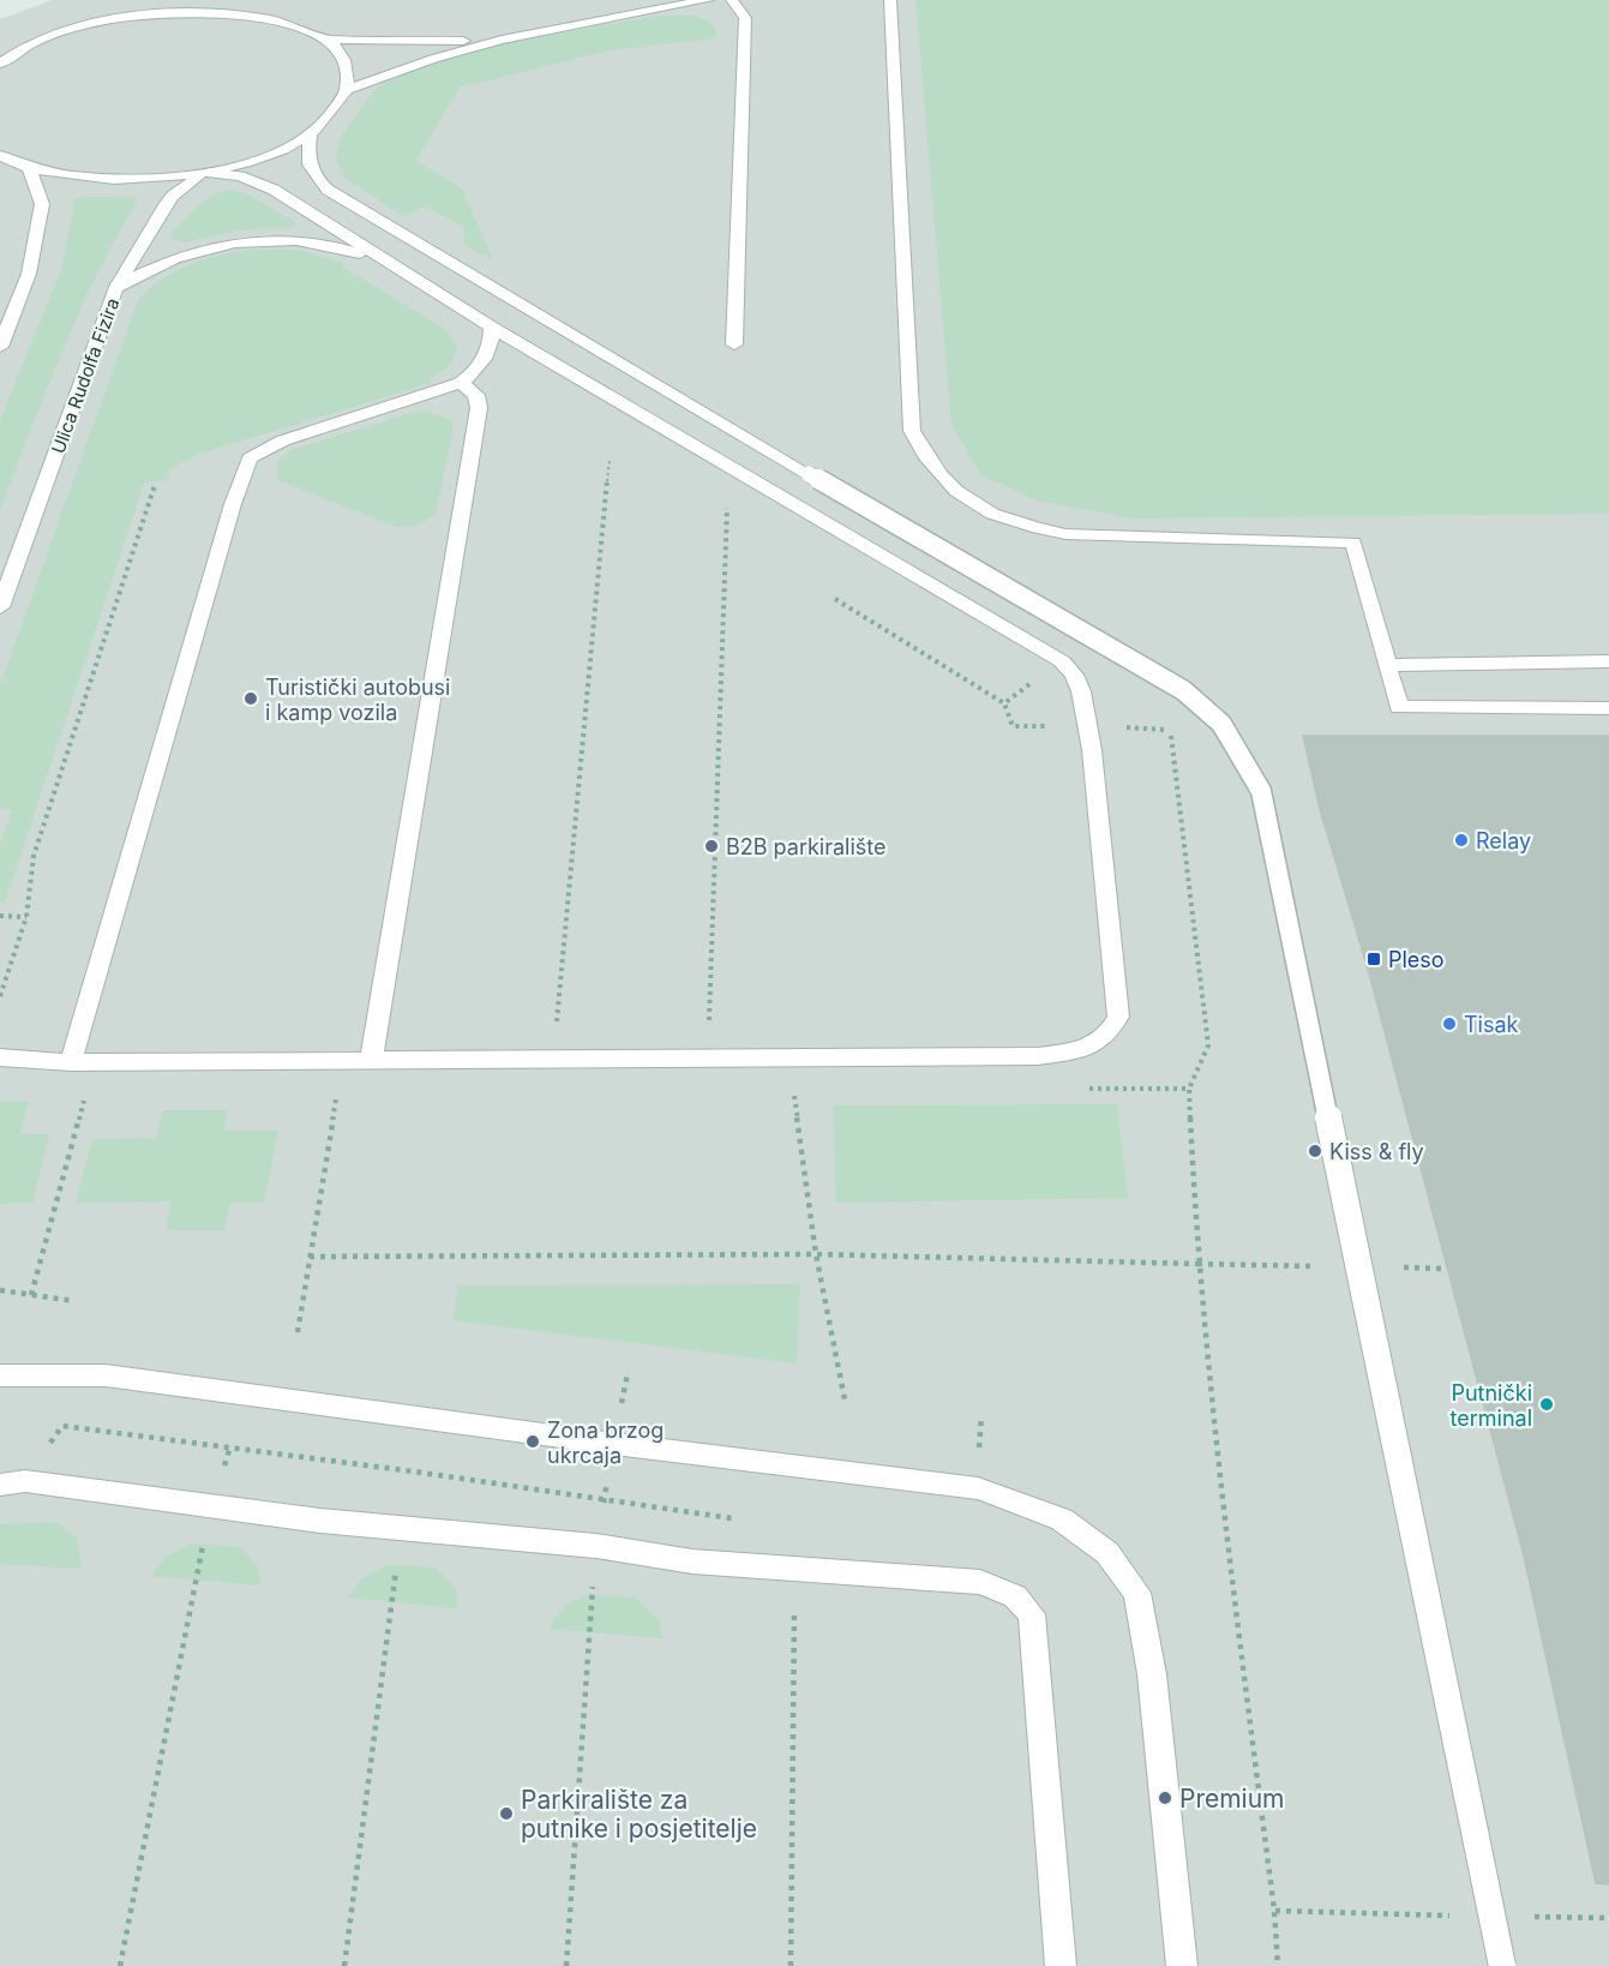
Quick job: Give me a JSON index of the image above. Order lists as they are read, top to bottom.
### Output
{
  "streets": {
    "street": ["Ulica Rudolfa Fizira"]
  },
  "places": {
    "other": [
      "Turistički autobusi i kamp vozila",
      "Relay",
      "B2B parkiralište",
      "Tisak",
      "Kiss & fly",
      "Putnički terminal",
      "Zona brzog ukrcaja",
      "Premium",
      "Parkiralište za putnike i posjetitelje"
    ],
    "transit": ["Pleso"]
  }
}
